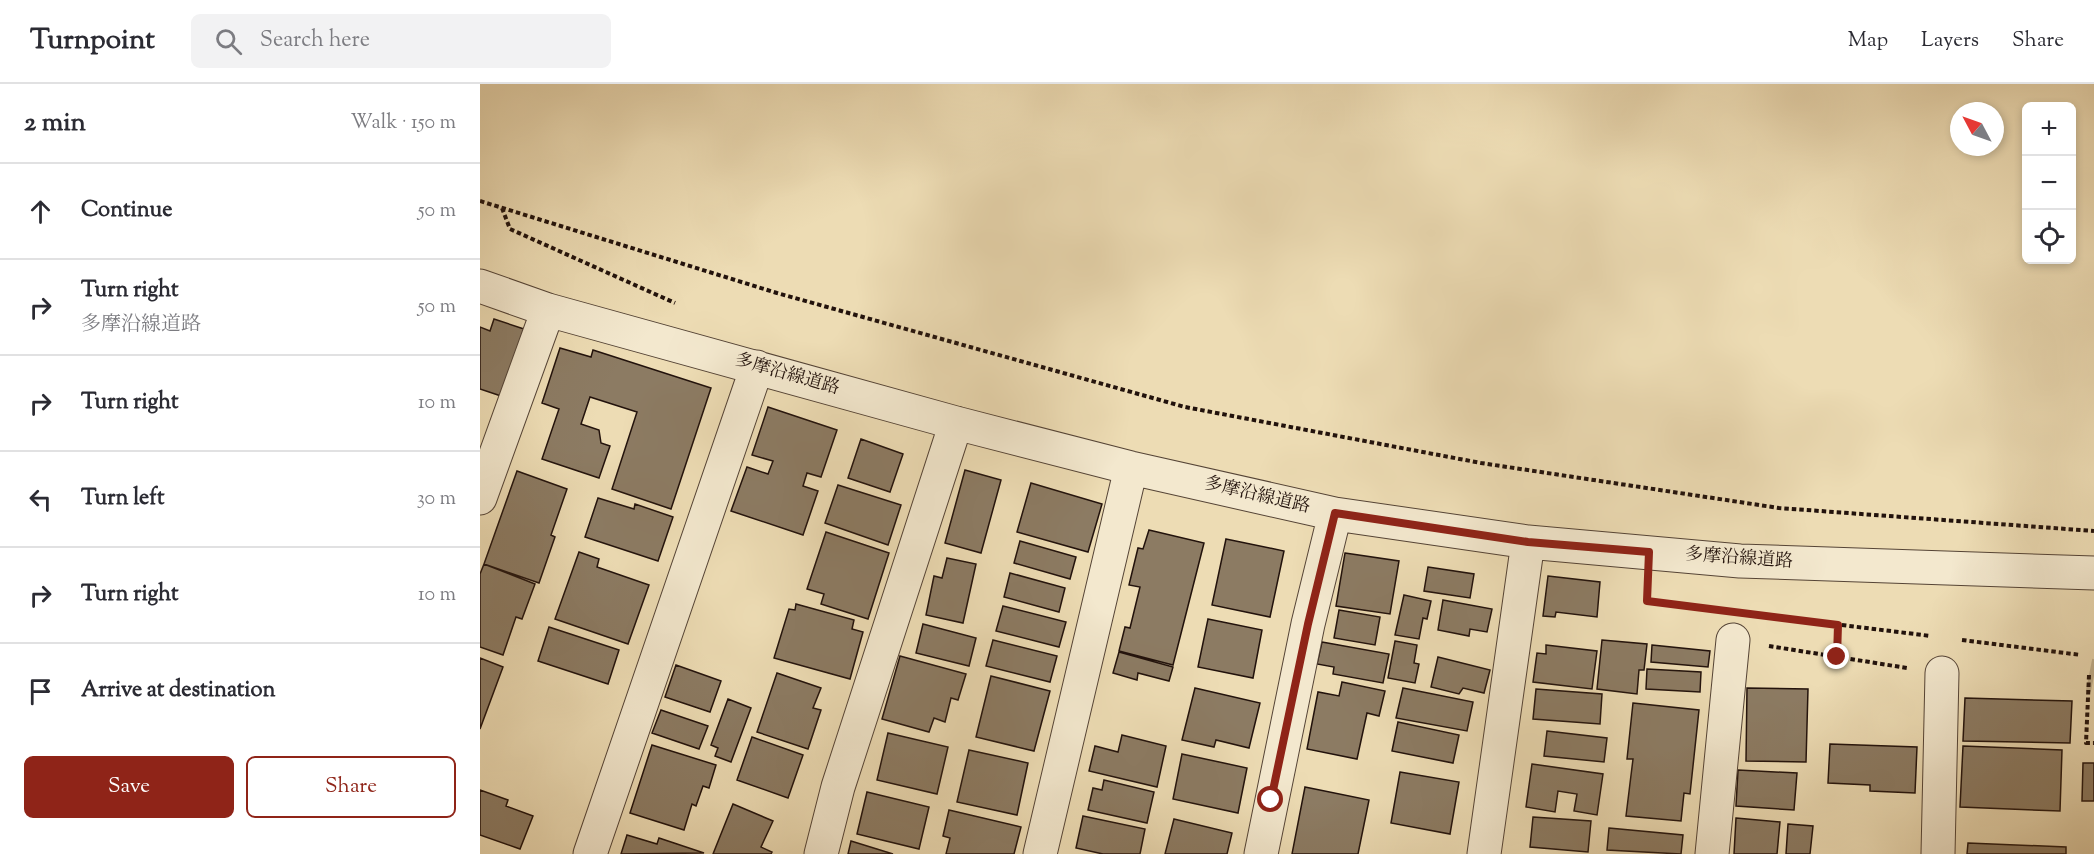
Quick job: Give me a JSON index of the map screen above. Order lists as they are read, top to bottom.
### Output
{
  "streets": {
    "street": ["多摩沿線道路"]
  },
  "north": "top left",
  "page": {
    "header": "Turnpoint",
    "search": "Search here",
    "nav": ["Map", "Layers", "Share"],
    "heading": ["2 min", "Walk · 150 m"],
    "map_buttons": ["+", "−"],
    "list": [
      ["Continue", "50 m"],
      ["Turn right", "多摩沿線道路", "50 m"],
      ["Turn right", "10 m"],
      ["Turn left", "30 m"],
      ["Turn right", "10 m"],
      "Arrive at destination"
    ],
    "buttons": ["Save", "Share"]
  }
}
